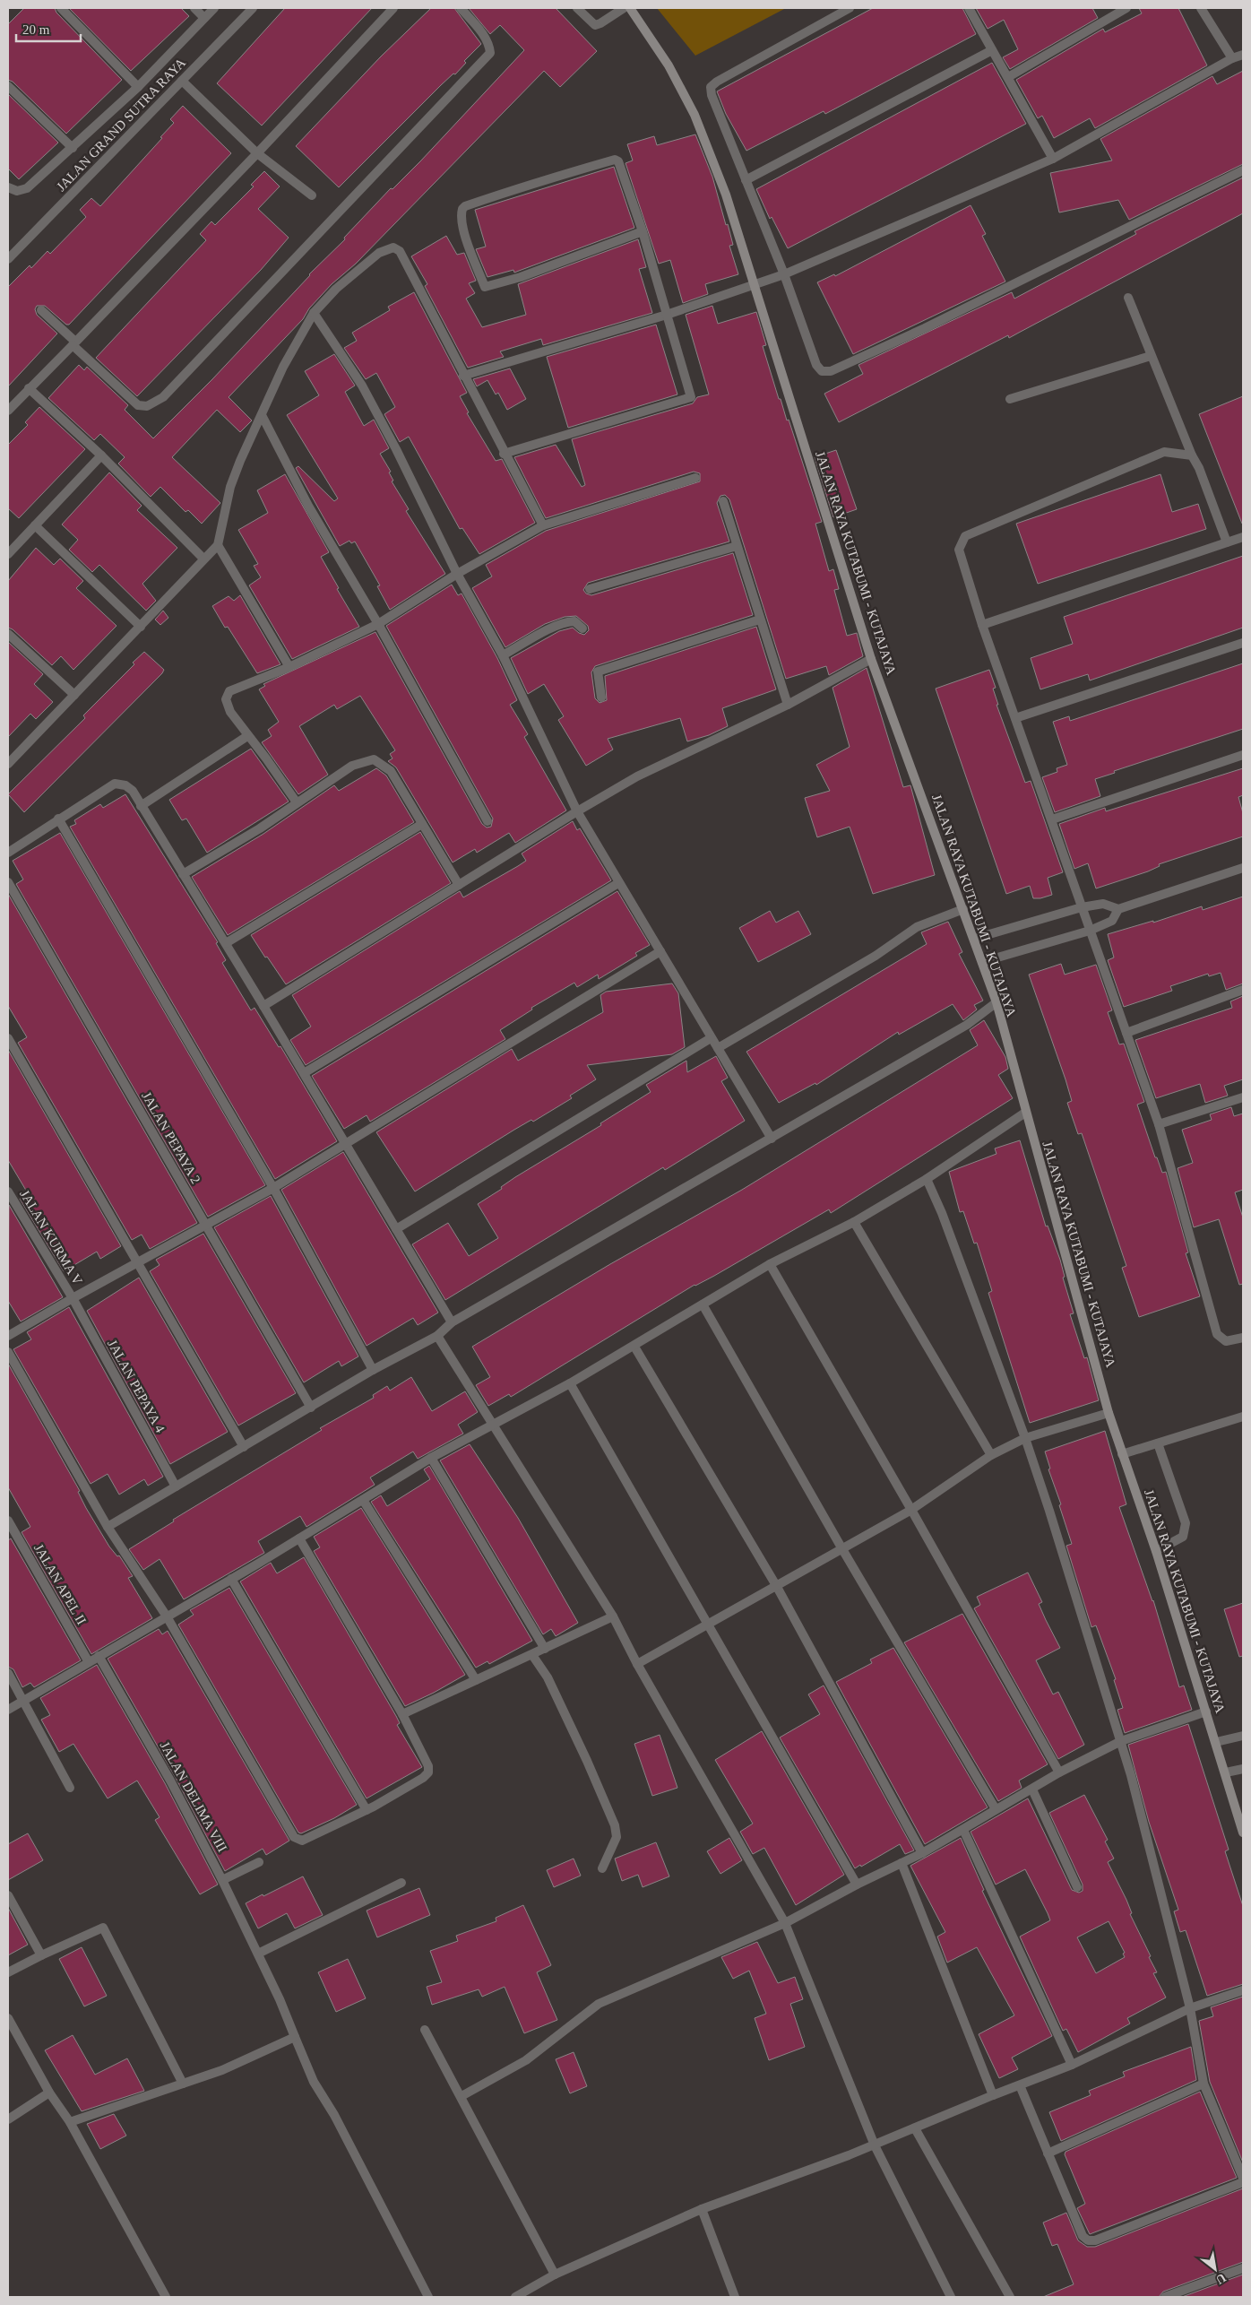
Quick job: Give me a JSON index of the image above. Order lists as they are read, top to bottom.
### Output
{
  "streets": {
    "street": [
      "JALAN GRAND SUTRA RAYA",
      "JALAN RAYA KUTABUMI - KUTAJAYA",
      "JALAN PEPAYA 2",
      "JALAN KURMA V",
      "JALAN PEPAYA 4",
      "JALAN APEL II",
      "JALAN DELIMA VIII"
    ]
  },
  "crossings": [
    ["JALAN KURMA V", "JALAN PEPAYA 4"]
  ],
  "scale_bar": "20 m",
  "north": "bottom right"
}
